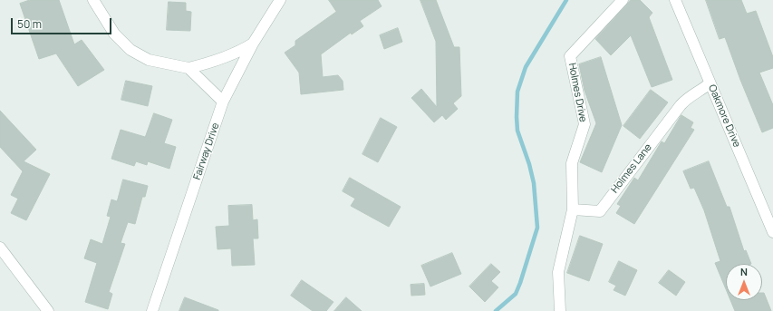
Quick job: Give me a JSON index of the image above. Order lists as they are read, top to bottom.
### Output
{
  "streets": {
    "street": [
      "Holmes Drive",
      "Oakmore Drive",
      "Fairway Drive",
      "Holmes Lane"
    ]
  },
  "crossings": [
    ["Holmes Drive", "Holmes Lane"],
    ["Oakmore Drive", "Holmes Lane"]
  ],
  "scale_bar": "50 m",
  "north": "top"
}
